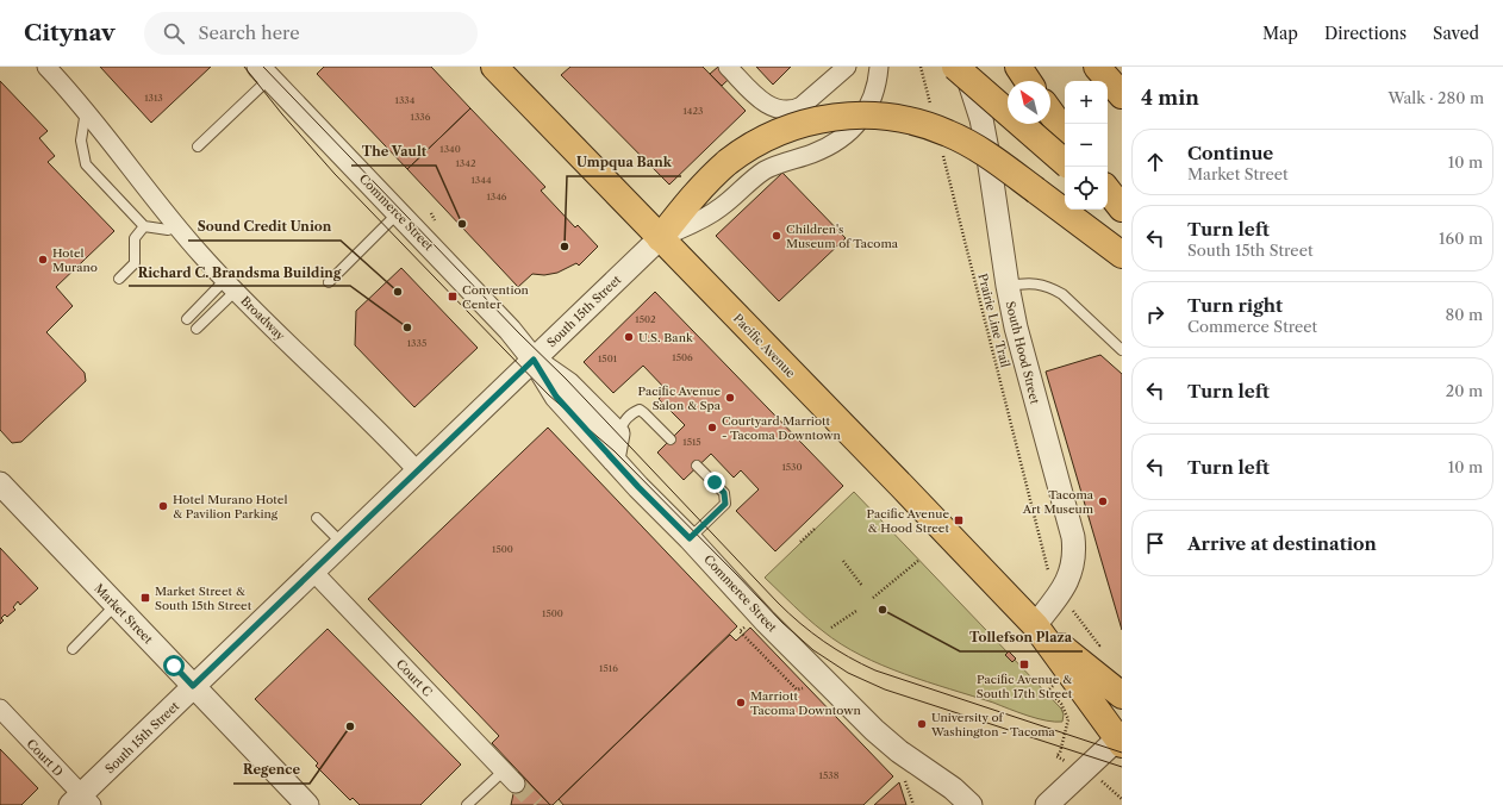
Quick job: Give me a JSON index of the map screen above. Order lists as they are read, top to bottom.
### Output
{
  "streets": {
    "main road": ["Pacific Avenue"],
    "street": [
      "Commerce Street",
      "South 15th Street",
      "Broadway",
      "South Hood Street",
      "Market Street",
      "Court C",
      "Court D"
    ],
    "path": ["Prairie Line Trail"]
  },
  "crossings": [
    ["Commerce Street", "South 15th Street"],
    ["South 15th Street", "Broadway"],
    ["South 15th Street", "Pacific Avenue"],
    ["South 15th Street", "Market Street"],
    ["South 15th Street", "Court C"],
    ["South 15th Street", "Court D"],
    ["Pacific Avenue", "South Hood Street"]
  ],
  "places": {
    "other": [
      "The Vault",
      "Children's Museum of Tacoma",
      "Umpqua Bank",
      "Hotel Murano",
      "Sound Credit Union",
      "Richard C. Brandsma Building",
      "U.S. Bank",
      "Pacific Avenue Salon & Spa",
      "Courtyard Marriott - Tacoma Downtown",
      "Tacoma Art Museum",
      "Hotel Murano Hotel & Pavilion Parking",
      "Tollefson Plaza",
      "Marriott Tacoma Downtown",
      "University of Washington - Tacoma",
      "Regence"
    ],
    "transit": [
      "Convention Center",
      "Pacific Avenue & Hood Street",
      "Market Street & South 15th Street",
      "Pacific Avenue & South 17th Street"
    ]
  },
  "house_numbers": [
    "1313",
    "1334",
    "1423",
    "1336",
    "1340",
    "1342",
    "1344",
    "1346",
    "1502",
    "1335",
    "1506",
    "1501",
    "1515",
    "1530",
    "1500",
    "1500",
    "1516",
    "1538"
  ],
  "north": "top left",
  "page": {
    "header": "Citynav",
    "search": "Search here",
    "nav": ["Map", "Directions", "Saved"],
    "heading": ["4 min", "Walk · 280 m"],
    "map_buttons": ["+", "−"],
    "list": [
      ["Continue", "Market Street", "10 m"],
      ["Turn left", "South 15th Street", "160 m"],
      ["Turn right", "Commerce Street", "80 m"],
      ["Turn left", "20 m"],
      ["Turn left", "10 m"],
      "Arrive at destination"
    ]
  }
}
